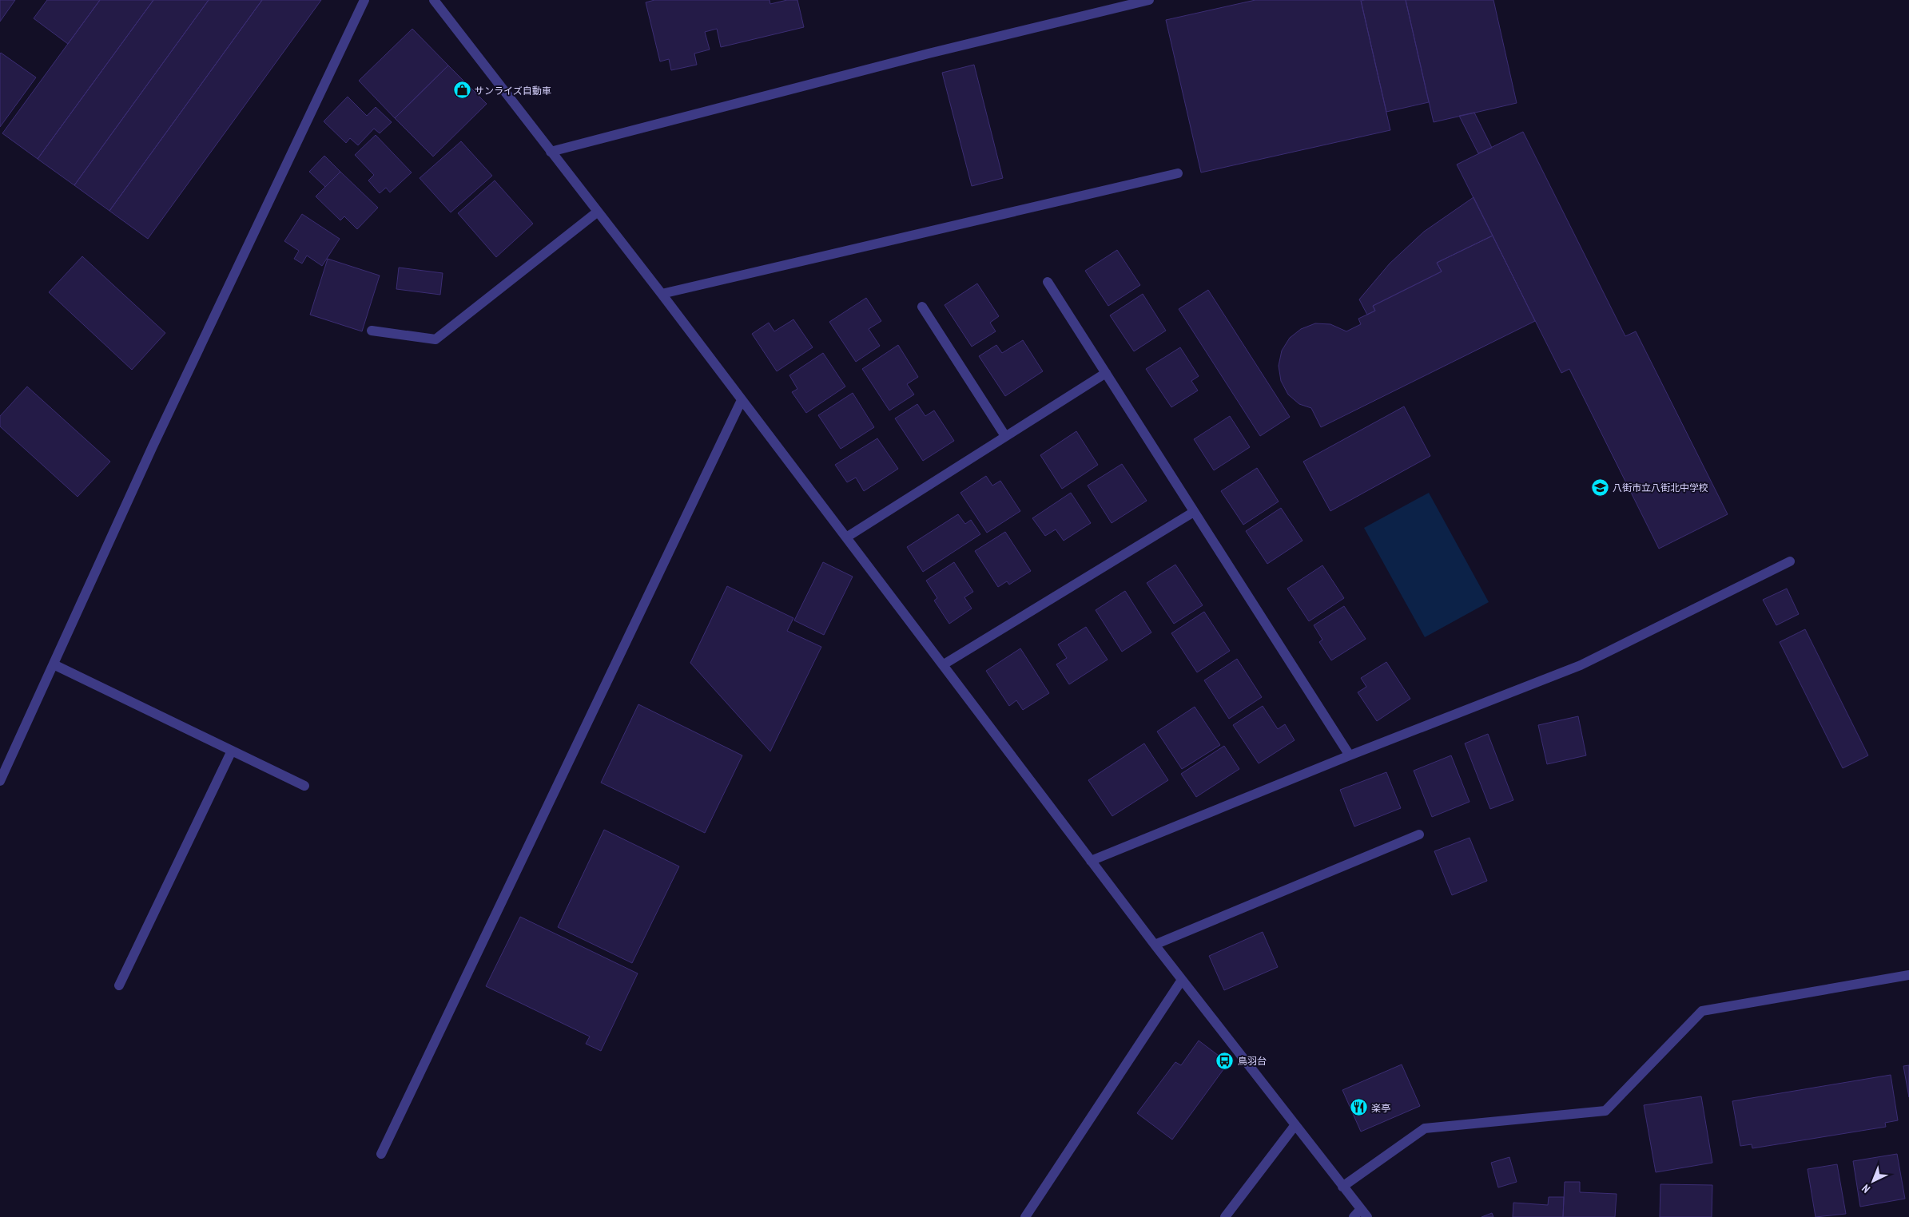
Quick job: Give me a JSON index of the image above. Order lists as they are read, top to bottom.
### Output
{
  "places": {
    "shop": ["サンライズ自動車"],
    "school or university": ["八街市立八街北中学校"],
    "bus stop": ["鳥羽台"],
    "restaurant": ["楽亭"]
  },
  "north": "bottom left"
}
